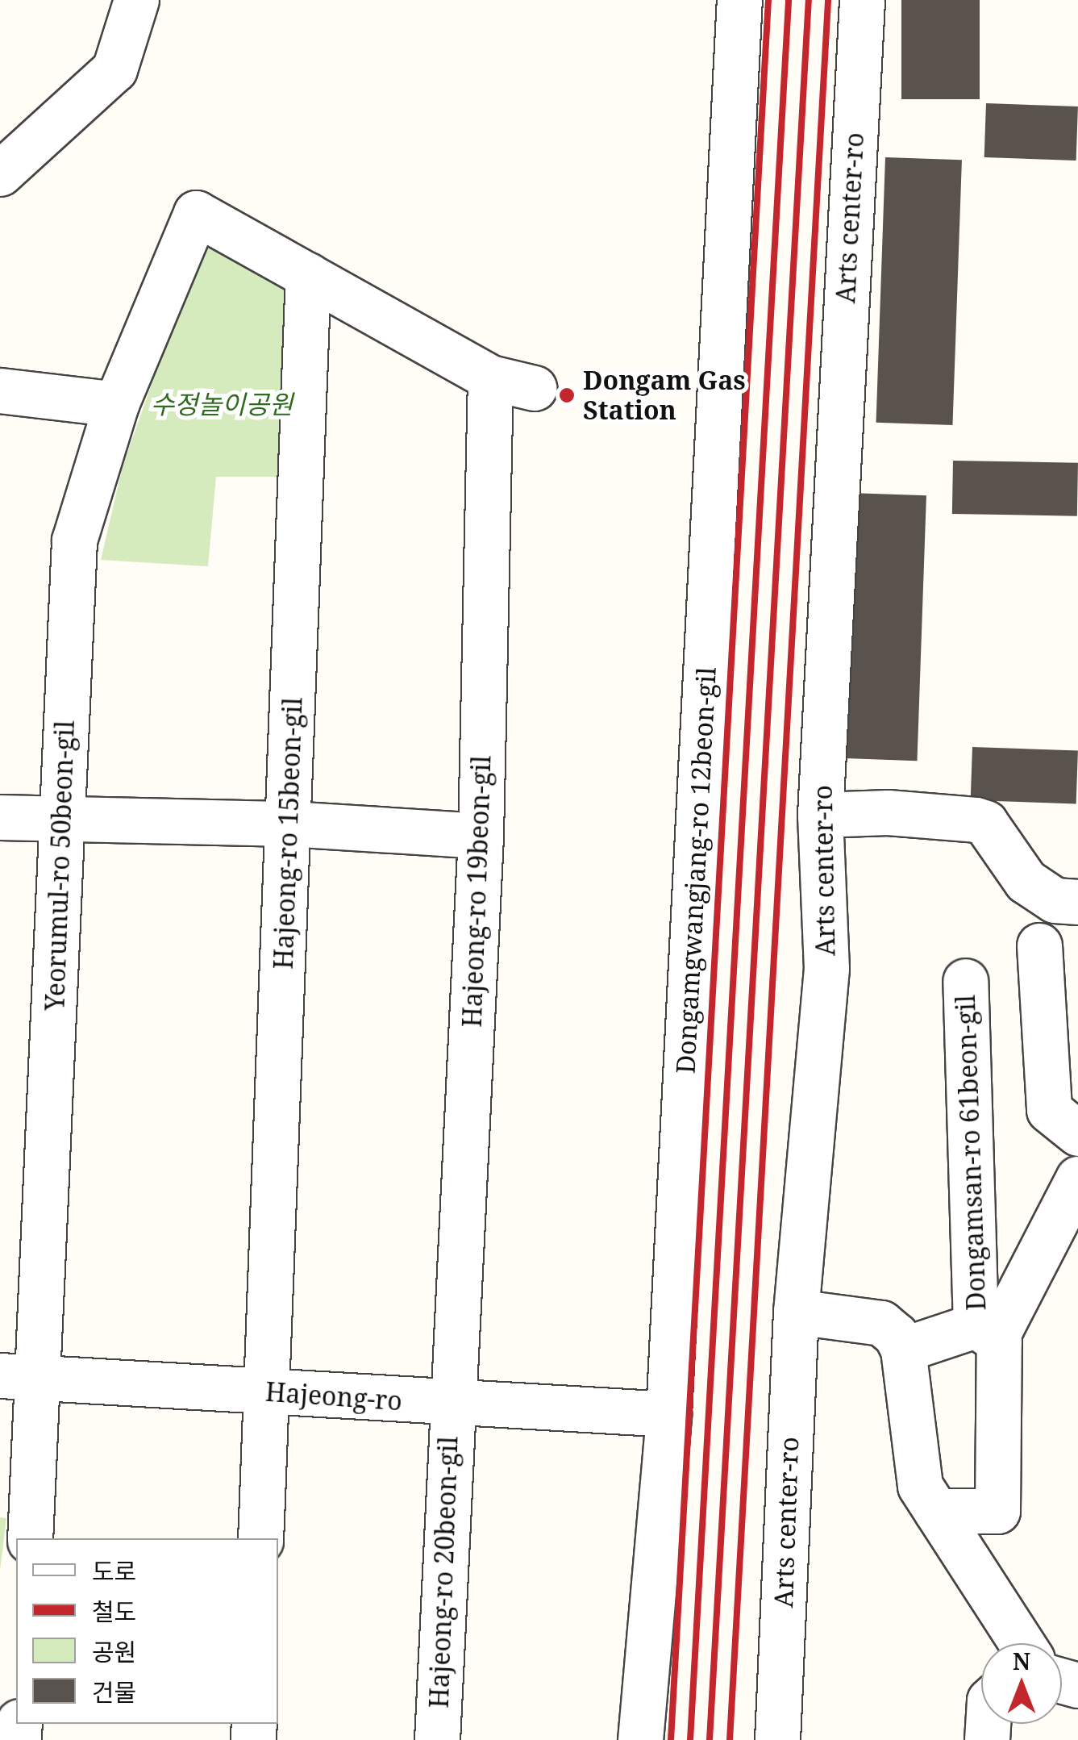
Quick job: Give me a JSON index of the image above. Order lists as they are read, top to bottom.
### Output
{
  "streets": {
    "street": [
      "Arts center-ro",
      "Hajeong-ro 15beon-gil",
      "Yeorumul-ro 50beon-gil",
      "Dongamgwangjang-ro 12beon-gil",
      "Hajeong-ro 19beon-gil",
      "Dongamsan-ro 61beon-gil",
      "Hajeong-ro",
      "Hajeong-ro 20beon-gil"
    ]
  },
  "crossings": [
    ["Hajeong-ro 15beon-gil", "Yeorumul-ro 50beon-gil"],
    ["Hajeong-ro 15beon-gil", "Hajeong-ro"],
    ["Yeorumul-ro 50beon-gil", "Hajeong-ro"],
    ["Dongamgwangjang-ro 12beon-gil", "Hajeong-ro"],
    ["Hajeong-ro 19beon-gil", "Hajeong-ro"],
    ["Hajeong-ro 19beon-gil", "Hajeong-ro 20beon-gil"],
    ["Hajeong-ro", "Hajeong-ro 20beon-gil"]
  ],
  "parks": ["수정놀이공원"],
  "places": ["Dongam Gas Station"],
  "legend": [
    "도로",
    "철도",
    "공원",
    "건물"
  ],
  "north": "top"
}
